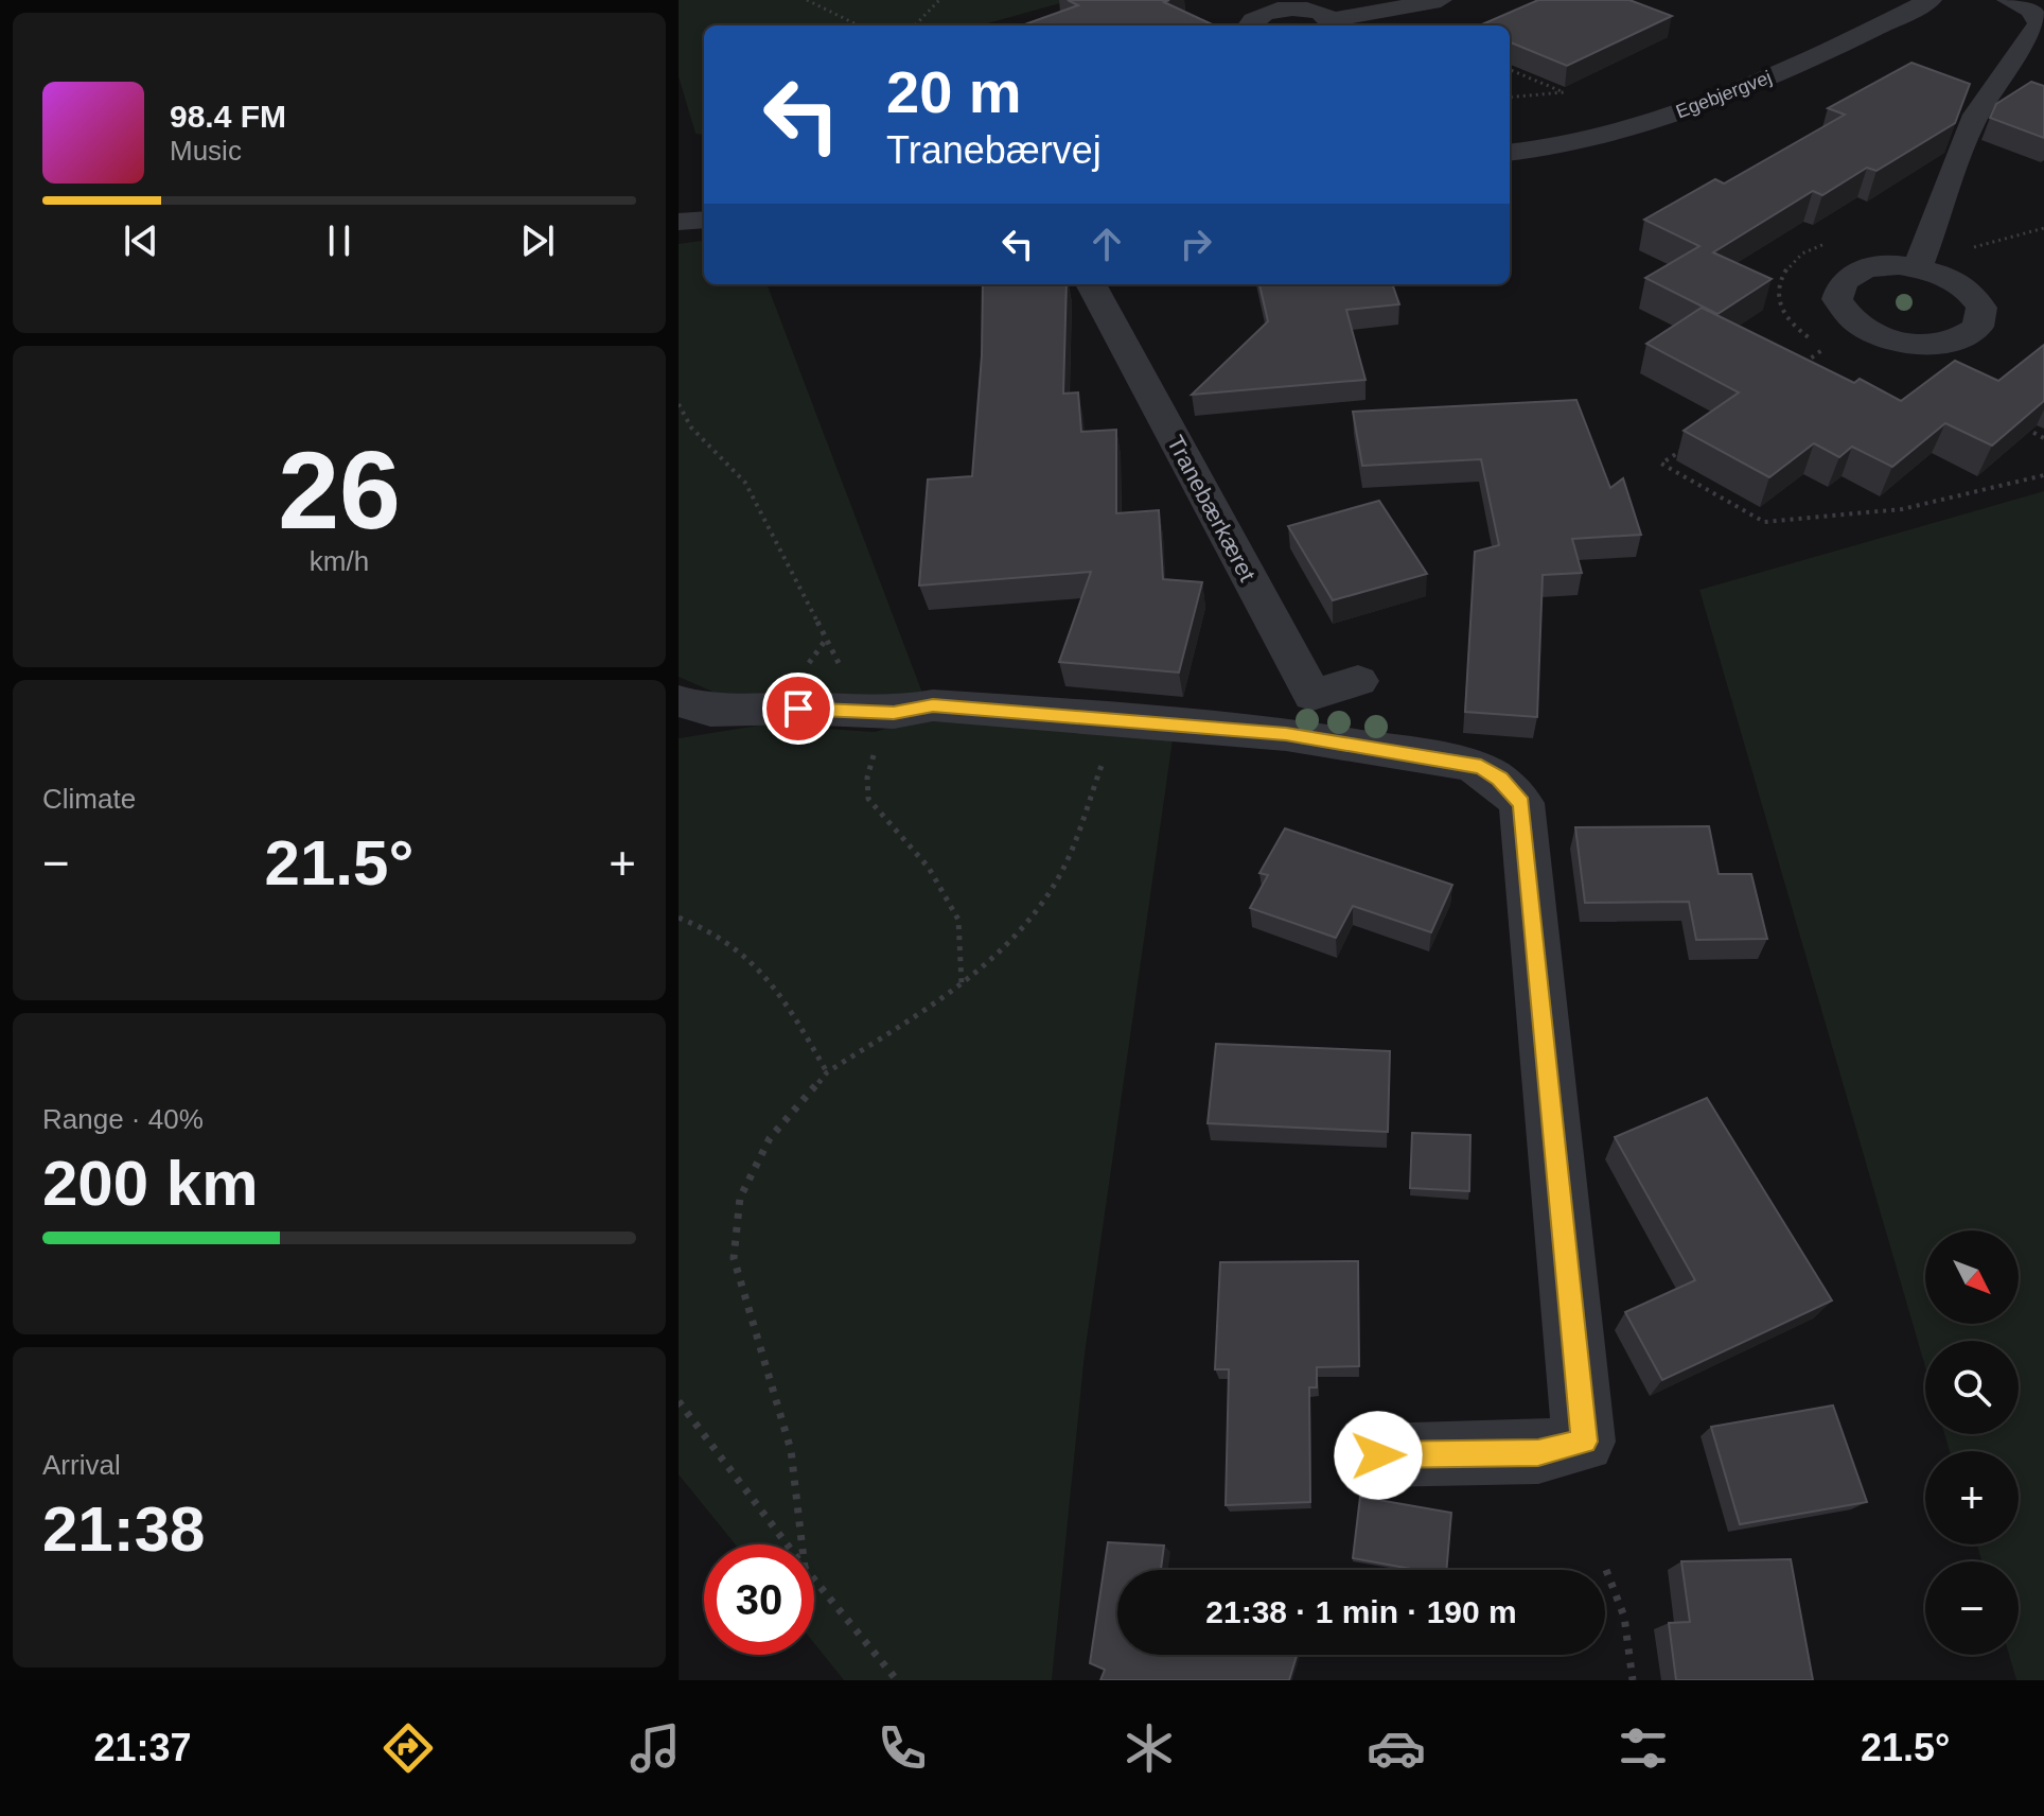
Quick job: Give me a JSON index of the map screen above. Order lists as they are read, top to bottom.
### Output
{
  "streets": {
    "street": ["Egebjergvej", "Tranebærkæret"]
  },
  "north": "bottom right",
  "page": {
    "turn": ["20 m", "Tranebærvej"],
    "song": ["98.4 FM", "Music"],
    "tile": [
      ["26", "km/h"],
      "Climate",
      ["Range · 40%", "200 km"],
      ["Arrival", "21:38"]
    ],
    "heat": ["−", "21.5°", "+"],
    "map_buttons": ["+", "−"],
    "limit": "30",
    "trip": "21:38 · 1 min · 190 m",
    "tabs": ["21:37", "21.5°"]
  }
}
